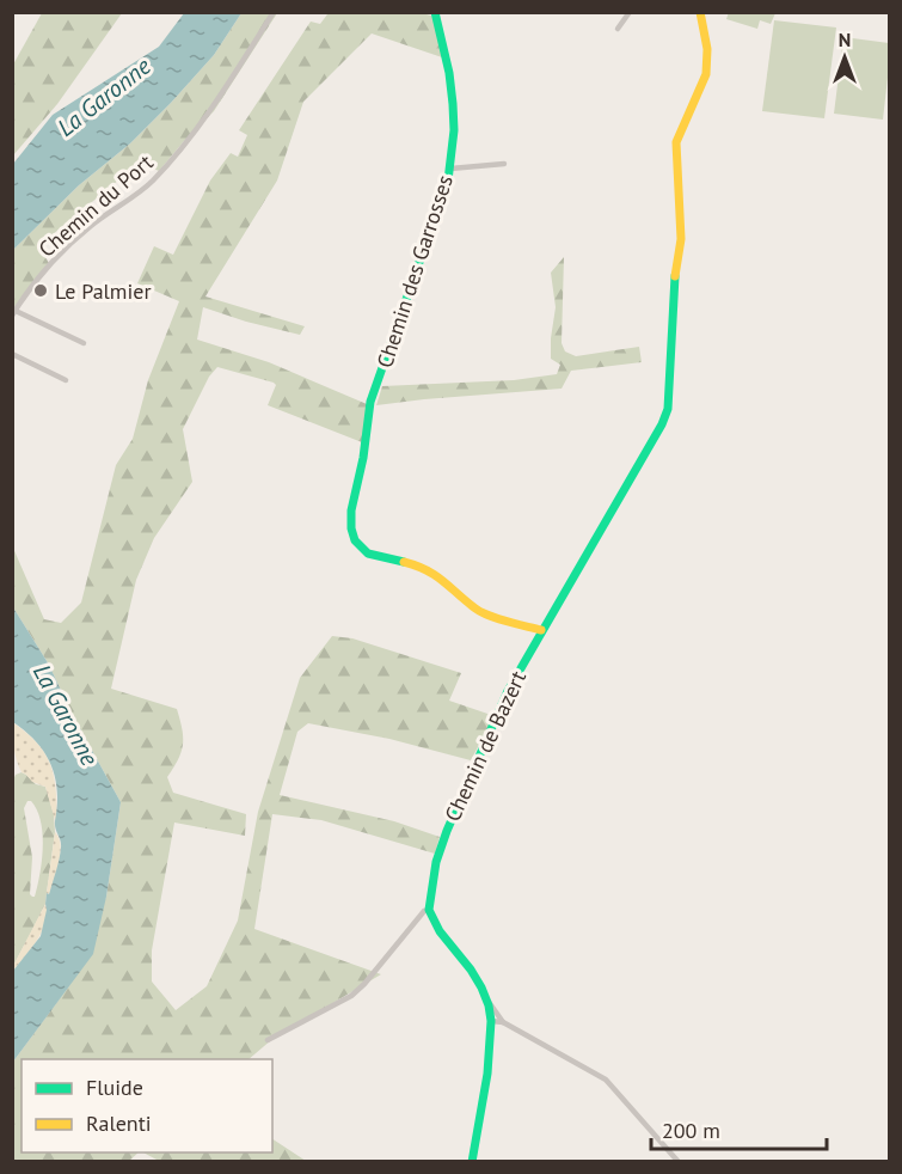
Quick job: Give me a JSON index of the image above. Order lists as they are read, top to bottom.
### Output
{
  "streets": {
    "street": ["Chemin du Port", "Chemin des Garrosses", "Chemin de Bazert"]
  },
  "crossings": [
    ["Chemin des Garrosses", "Chemin de Bazert"]
  ],
  "water": ["La Garonne"],
  "places": ["Le Palmier"],
  "legend": ["Fluide", "Ralenti"],
  "scale_bar": "200 m",
  "north": "top"
}
